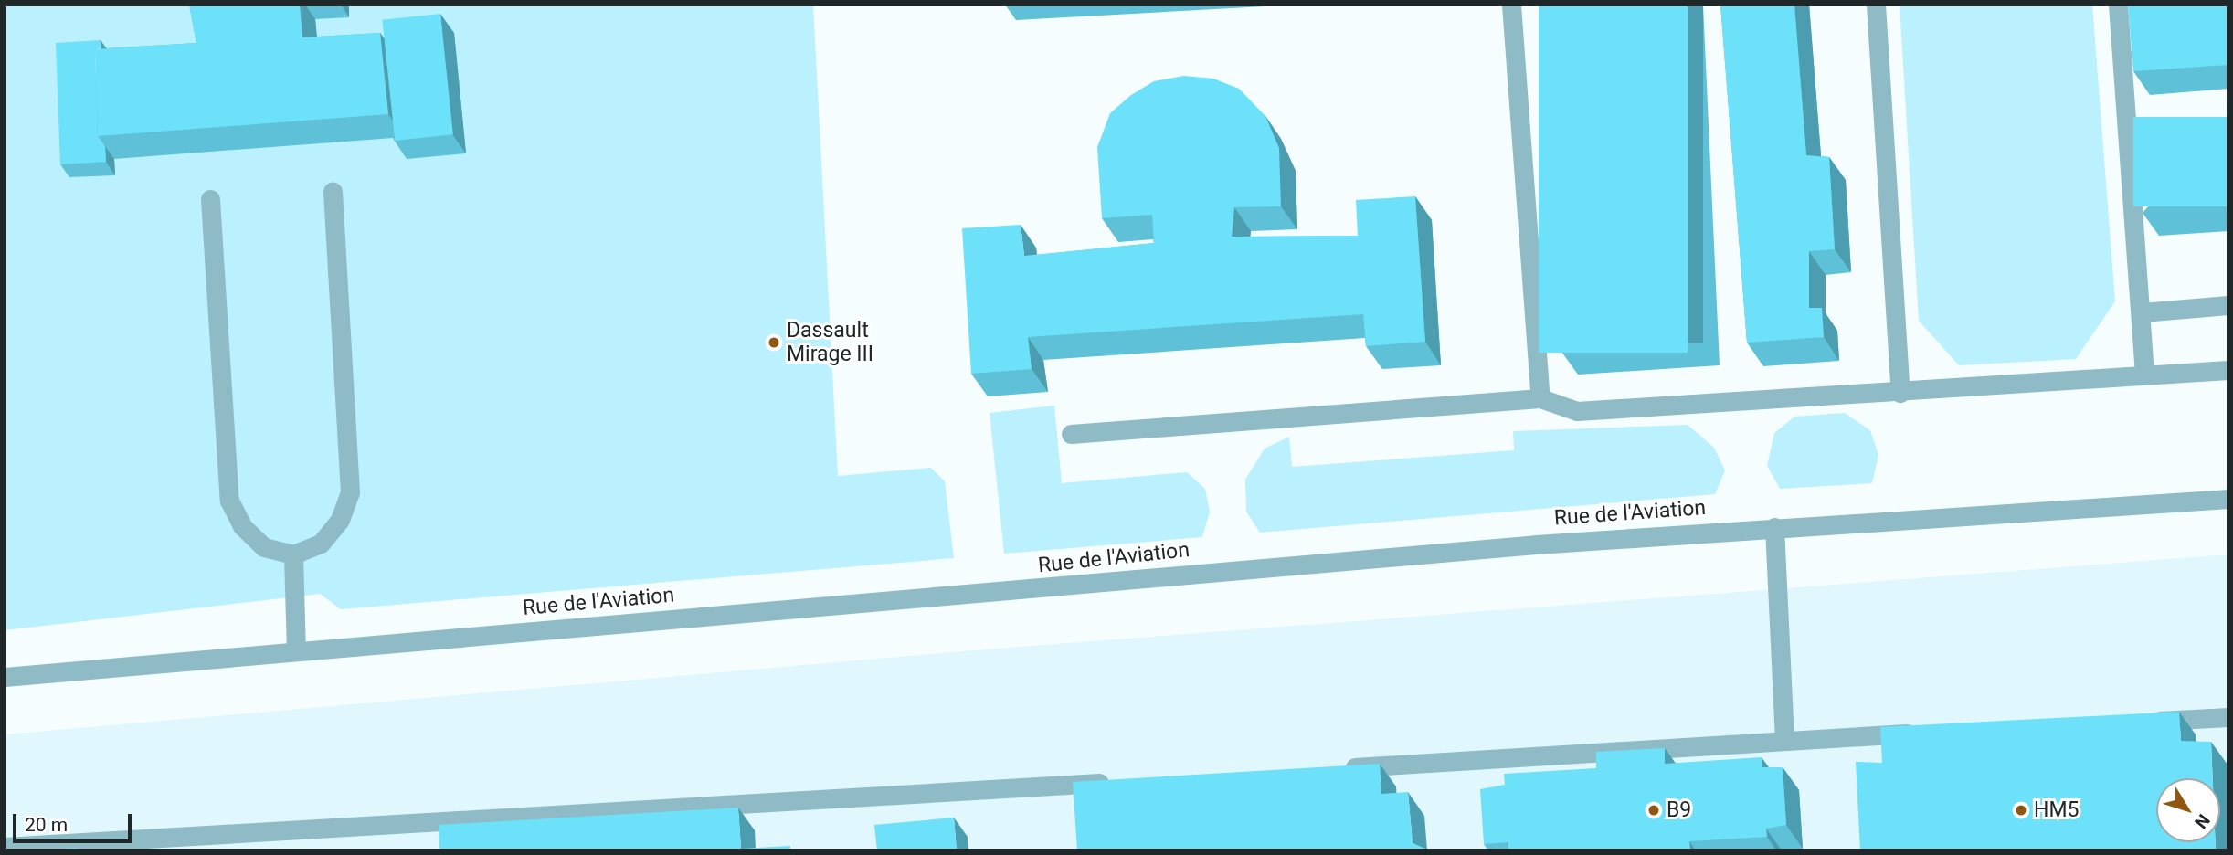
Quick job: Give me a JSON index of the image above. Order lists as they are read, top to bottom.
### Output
{
  "streets": {
    "street": ["Rue de l'Aviation"]
  },
  "places": ["Dassault Mirage III", "B9", "HM5"],
  "scale_bar": "20 m",
  "north": "bottom right"
}
